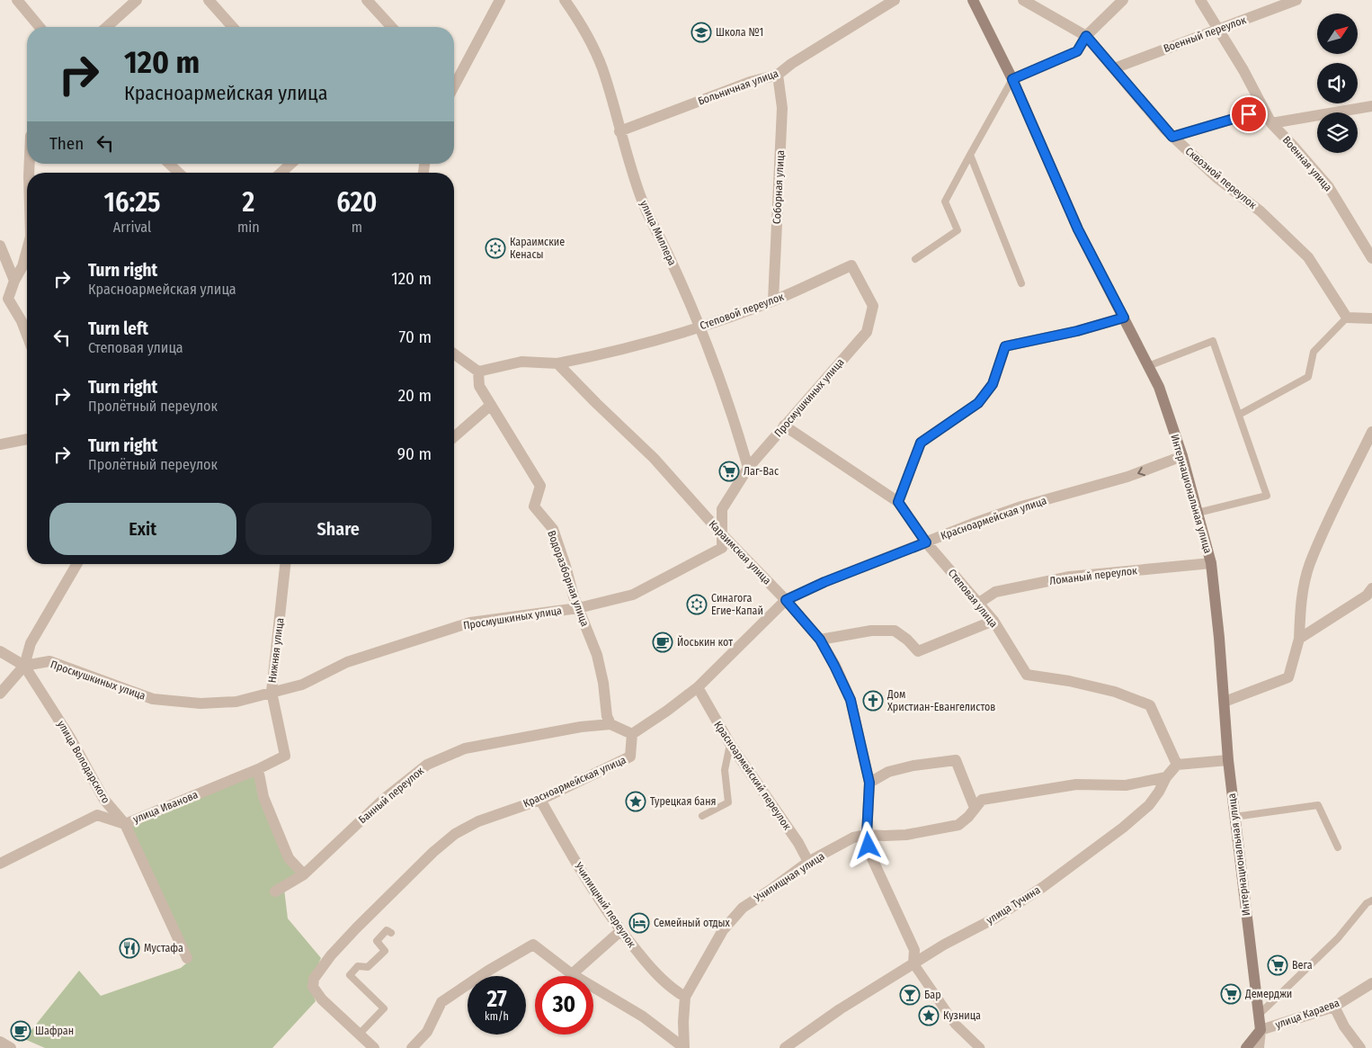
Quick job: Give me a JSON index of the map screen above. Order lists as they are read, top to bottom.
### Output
{
  "streets": {
    "main road": ["Интернациональная улица", "улица Караева"],
    "street": [
      "Военный переулок",
      "Больничная улица",
      "Военная улица",
      "Сквозной переулок",
      "Соборная улица",
      "улица Миллера",
      "Степовой переулок",
      "Просмушкиных улица",
      "Красноармейская улица",
      "Караимская улица",
      "Ломаный переулок",
      "Водоразборная улица",
      "Степовая улица",
      "Нижняя улица",
      "улица Володарского",
      "Красноармейский переулок",
      "Банный переулок",
      "улица Иванова",
      "Училищная улица",
      "Училищный переулок",
      "улица Тучина"
    ]
  },
  "crossings": [
    ["Военный переулок", "Военная улица"],
    ["Военный переулок", "Сквозной переулок"],
    ["Больничная улица", "Соборная улица"],
    ["Больничная улица", "улица Миллера"],
    ["Соборная улица", "Степовой переулок"],
    ["улица Миллера", "Степовой переулок"],
    ["улица Миллера", "Просмушкиных улица"],
    ["Степовой переулок", "Просмушкиных улица"],
    ["Степовой переулок", "Караимская улица"],
    ["Просмушкиных улица", "Караимская улица"],
    ["Просмушкиных улица", "Водоразборная улица"],
    ["Просмушкиных улица", "Степовая улица"],
    ["Просмушкиных улица", "Нижняя улица"],
    ["Просмушкиных улица", "улица Володарского"],
    ["Интернациональная улица", "Красноармейская улица"],
    ["Интернациональная улица", "Ломаный переулок"],
    ["Интернациональная улица", "улица Караева"],
    ["Красноармейская улица", "Караимская улица"],
    ["Красноармейская улица", "Степовая улица"],
    ["Красноармейская улица", "Красноармейский переулок"],
    ["Красноармейская улица", "Банный переулок"],
    ["Красноармейская улица", "Училищный переулок"],
    ["Караимская улица", "Училищная улица"],
    ["Караимская улица", "улица Тучина"],
    ["Ломаный переулок", "Степовая улица"],
    ["Водоразборная улица", "Банный переулок"],
    ["Степовая улица", "улица Тучина"],
    ["Нижняя улица", "улица Иванова"],
    ["улица Володарского", "улица Иванова"],
    ["Красноармейский переулок", "Училищная улица"],
    ["Училищная улица", "Училищный переулок"],
    ["Училищная улица", "улица Тучина"]
  ],
  "places": {
    "school or university": ["Школа №1"],
    "synagogue": ["Караимские Кенасы", "Синагога Егие-Капай"],
    "supermarket": ["Лаг-Вас", "Вега", "Демерджи"],
    "cafe": ["Йоськин кот", "Шафран"],
    "church": ["Дом Христиан-Евангелистов"],
    "place": ["Турецкая баня", "Кузница"],
    "hotel": ["Семейный отдых"],
    "restaurant": ["Мустафа"],
    "bar": ["Бар"]
  },
  "north": "top right",
  "page": {
    "turn": ["120 m", "Красноармейская улица"],
    "then": "Then",
    "eta": [
      "16:25",
      "Arrival",
      "2",
      "min",
      "620",
      "m"
    ],
    "list": [
      {
        "name": "Turn right",
        "note": "Красноармейская улица",
        "value": "120 m"
      },
      {
        "name": "Turn left",
        "note": "Степовая улица",
        "value": "70 m"
      },
      {
        "name": "Turn right",
        "note": "Пролётный переулок",
        "value": "20 m"
      },
      {
        "name": "Turn right",
        "note": "Пролётный переулок",
        "value": "90 m"
      }
    ],
    "buttons": ["Exit", "Share"],
    "speed": "27 km/h",
    "limit": "30"
  }
}
